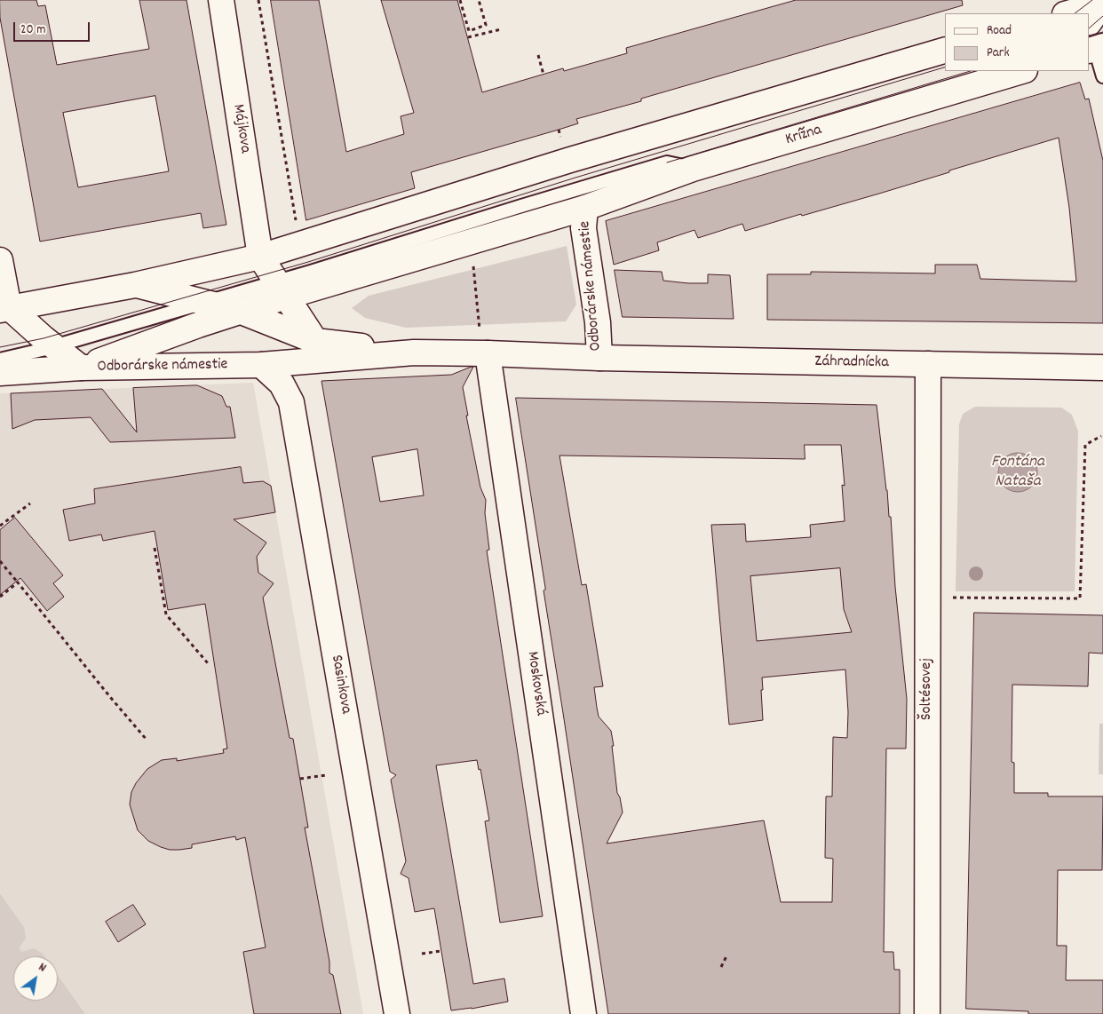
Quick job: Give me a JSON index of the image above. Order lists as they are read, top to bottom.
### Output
{
  "streets": {
    "street": [
      "Májkova",
      "Krížna",
      "Odborárske námestie",
      "Záhradnícka",
      "Moskovská",
      "Sasinkova",
      "Šoltésovej"
    ]
  },
  "crossings": [
    ["Májkova", "Odborárske námestie"],
    ["Krížna", "Odborárske námestie"],
    ["Odborárske námestie", "Záhradnícka"],
    ["Odborárske námestie", "Moskovská"],
    ["Odborárske námestie", "Sasinkova"],
    ["Záhradnícka", "Šoltésovej"]
  ],
  "water": ["Fontána Nataša"],
  "legend": ["Road", "Park"],
  "scale_bar": "20 m",
  "north": "top right"
}
